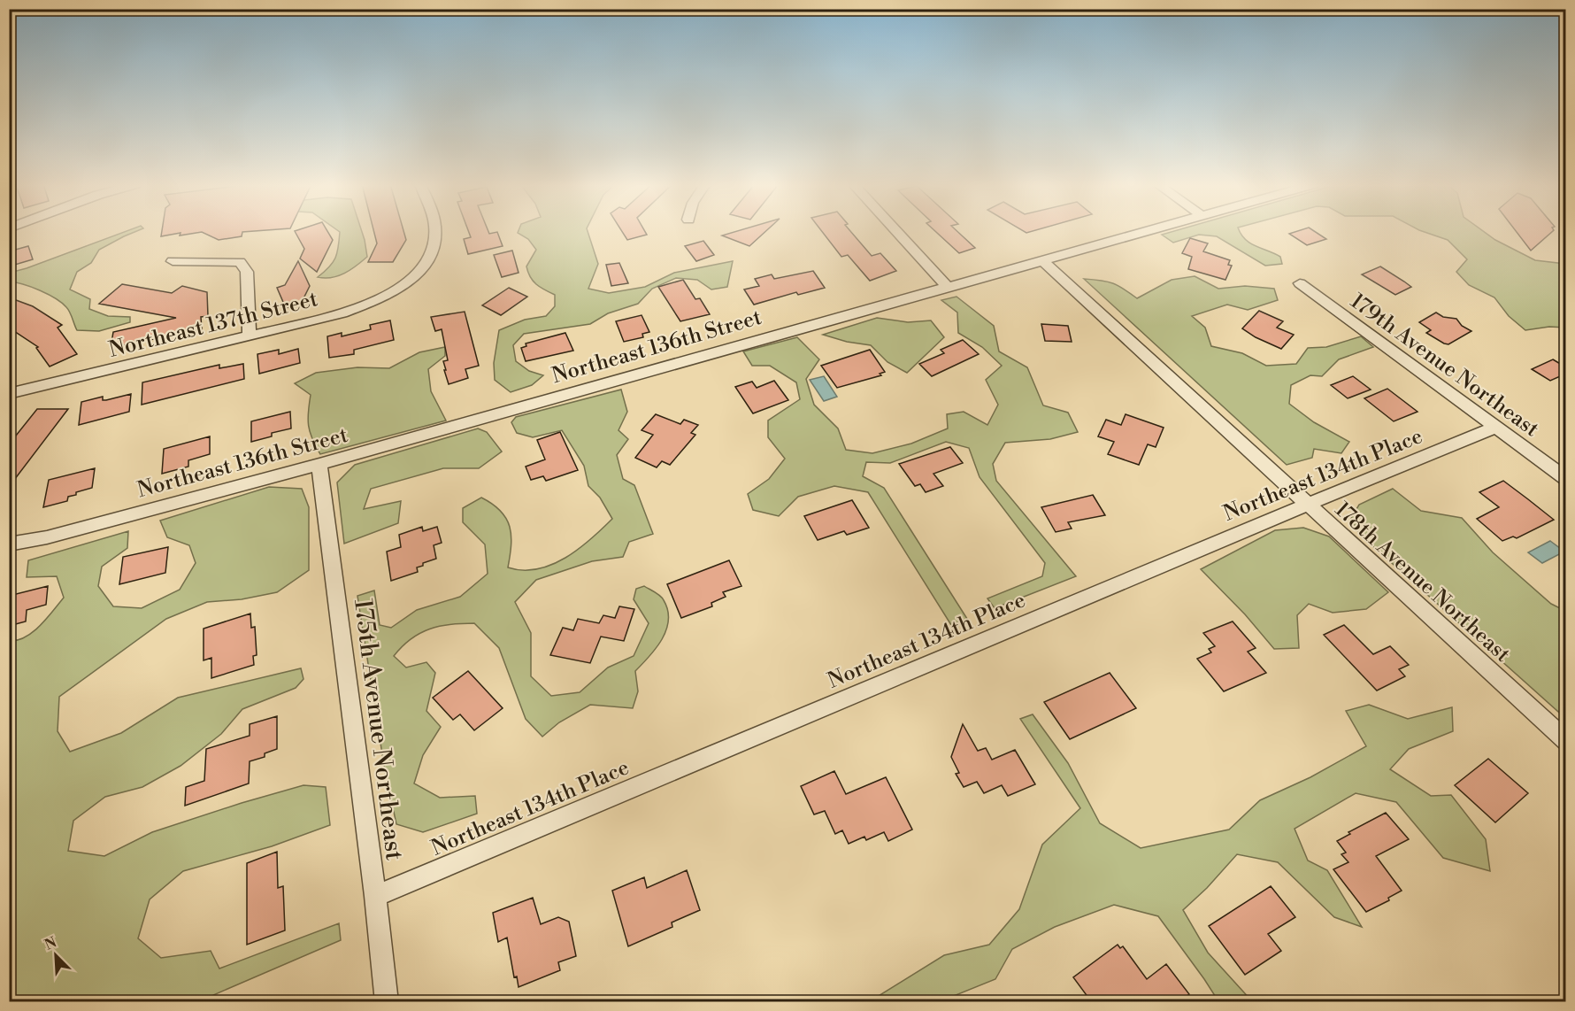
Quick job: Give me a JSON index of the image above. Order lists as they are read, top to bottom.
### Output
{
  "streets": {
    "street": [
      "Northeast 137th Street",
      "Northeast 136th Street",
      "179th Avenue Northeast",
      "Northeast 134th Place",
      "178th Avenue Northeast",
      "175th Avenue Northeast"
    ]
  },
  "crossings": [
    ["Northeast 136th Street", "178th Avenue Northeast"],
    ["Northeast 136th Street", "175th Avenue Northeast"],
    ["179th Avenue Northeast", "Northeast 134th Place"],
    ["Northeast 134th Place", "178th Avenue Northeast"],
    ["Northeast 134th Place", "175th Avenue Northeast"]
  ],
  "north": "top left"
}
